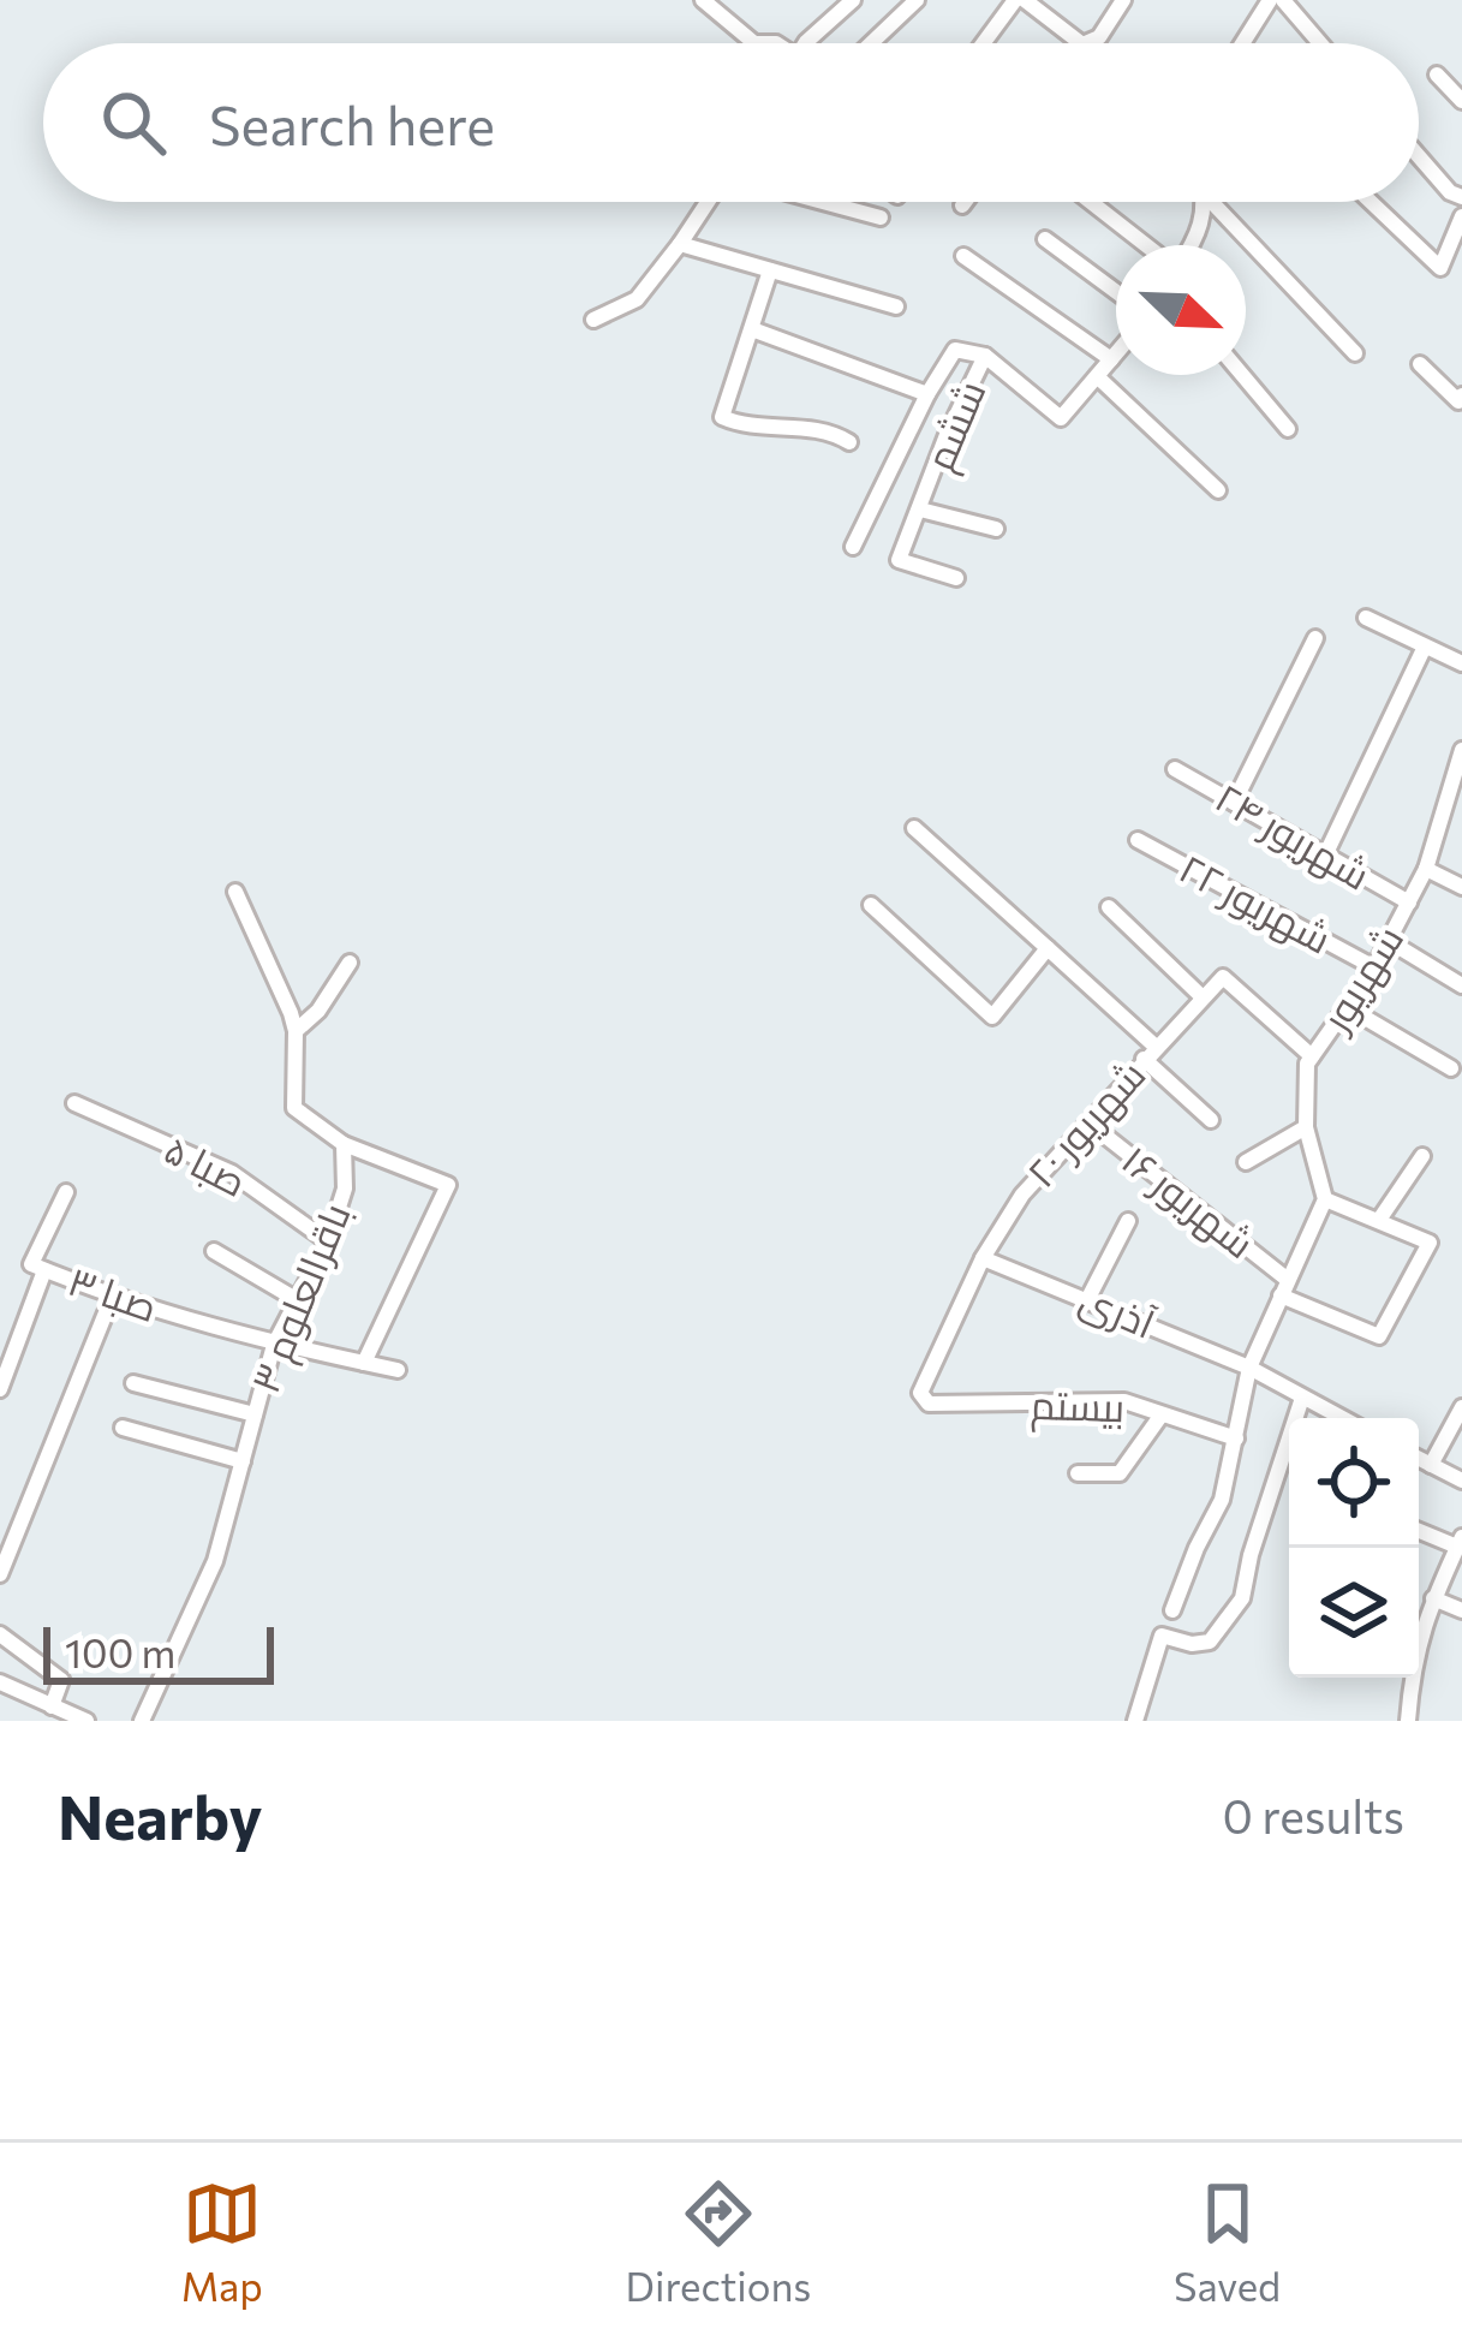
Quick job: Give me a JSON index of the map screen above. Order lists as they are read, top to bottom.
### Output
{
  "streets": {
    "street": [
      "ششم",
      "شهریور ۲۴",
      "شهریور ۲۲",
      "شهریور",
      "شهریور ۲۰",
      "صبا ۵",
      "شهریور ۱۶",
      "صبا ۳",
      "باقرالعلوم ۳",
      "آذری",
      "بیستم"
    ]
  },
  "crossings": [
    ["شهریور ۲۴", "شهریور"],
    ["شهریور ۲۲", "شهریور"],
    ["شهریور ۲۰", "شهریور ۱۶"],
    ["شهریور ۲۰", "آذری"],
    ["شهریور ۲۰", "بیستم"],
    ["صبا ۵", "باقرالعلوم ۳"],
    ["صبا ۳", "باقرالعلوم ۳"]
  ],
  "scale_bar": "100 m",
  "north": "bottom right",
  "page": {
    "search": "Search here",
    "scale": "100 m",
    "heading": ["Nearby", "0 results"],
    "nav": ["Map", "Directions", "Saved"]
  }
}
